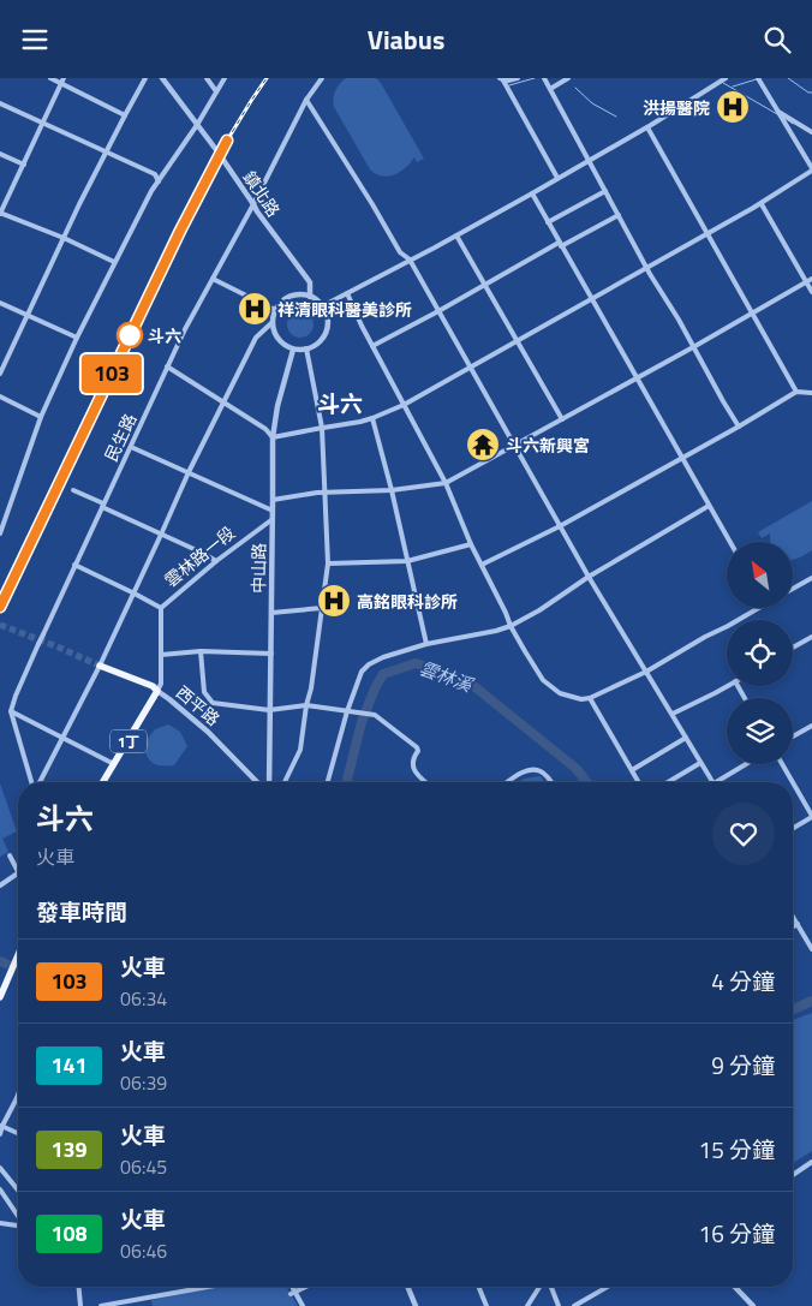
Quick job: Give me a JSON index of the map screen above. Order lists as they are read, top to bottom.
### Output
{
  "streets": {
    "main road": ["雲林路一段", "西平路", "1丁"],
    "street": ["鎮北路", "民生路", "中山路"]
  },
  "crossings": [
    ["鎮北路", "民生路"],
    ["鎮北路", "中山路"],
    ["雲林路一段", "中山路"],
    ["雲林路一段", "西平路"]
  ],
  "districts": ["斗六"],
  "water": ["雲林溪"],
  "places": {
    "hospital": ["洪揚醫院", "祥清眼科醫美診所", "高銘眼科診所"],
    "other": ["斗六"],
    "temple": ["斗六新興宮"]
  },
  "north": "top left",
  "page": {
    "header": "Viabus",
    "on_map": "103",
    "heading": [
      ["斗六", "火車"],
      "發車時間"
    ],
    "list": [
      {
        "mark": "103",
        "name": "火車",
        "note": "06:34",
        "value": "4 分鐘"
      },
      {
        "mark": "141",
        "name": "火車",
        "note": "06:39",
        "value": "9 分鐘"
      },
      {
        "mark": "139",
        "name": "火車",
        "note": "06:45",
        "value": "15 分鐘"
      },
      {
        "mark": "108",
        "name": "火車",
        "note": "06:46",
        "value": "16 分鐘"
      }
    ]
  }
}
